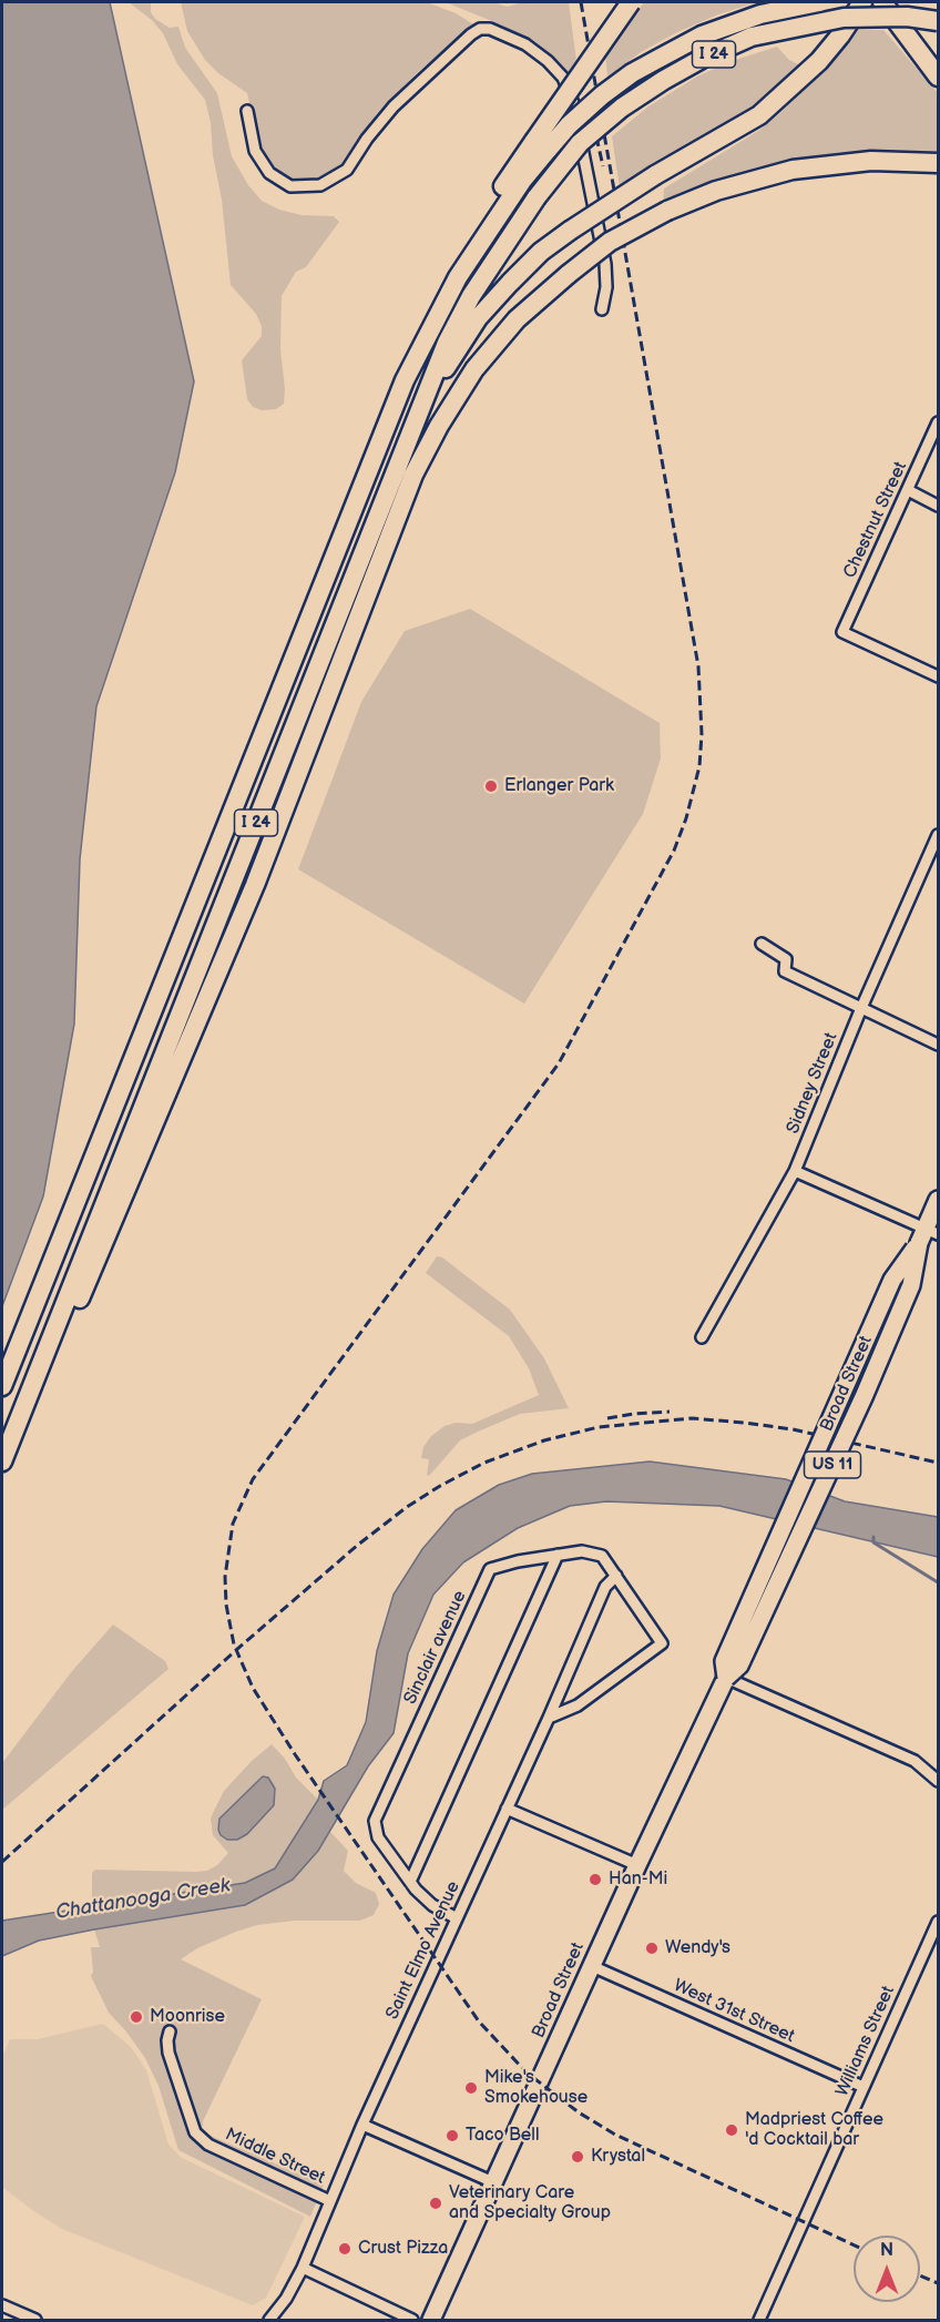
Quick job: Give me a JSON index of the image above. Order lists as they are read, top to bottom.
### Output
{
  "streets": {
    "highway": ["I 24"],
    "main road": ["Broad Street", "US 11"],
    "street": [
      "Chestnut Street",
      "Sidney Street",
      "Sinclair avenue",
      "Saint Elmo Avenue",
      "West 31st Street",
      "Williams Street",
      "Middle Street"
    ]
  },
  "crossings": [
    ["Broad Street", "West 31st Street"],
    ["Sinclair avenue", "Saint Elmo Avenue"],
    ["Saint Elmo Avenue", "Middle Street"],
    ["West 31st Street", "Williams Street"]
  ],
  "water": ["Chattanooga Creek"],
  "places": [
    "Erlanger Park",
    "Han-Mi",
    "Wendy's",
    "Moonrise",
    "Mike's Smokehouse",
    "Madpriest Coffee 'd Cocktail bar",
    "Taco Bell",
    "Krystal",
    "Veterinary Care and Specialty Group",
    "Crust Pizza"
  ],
  "north": "top"
}
